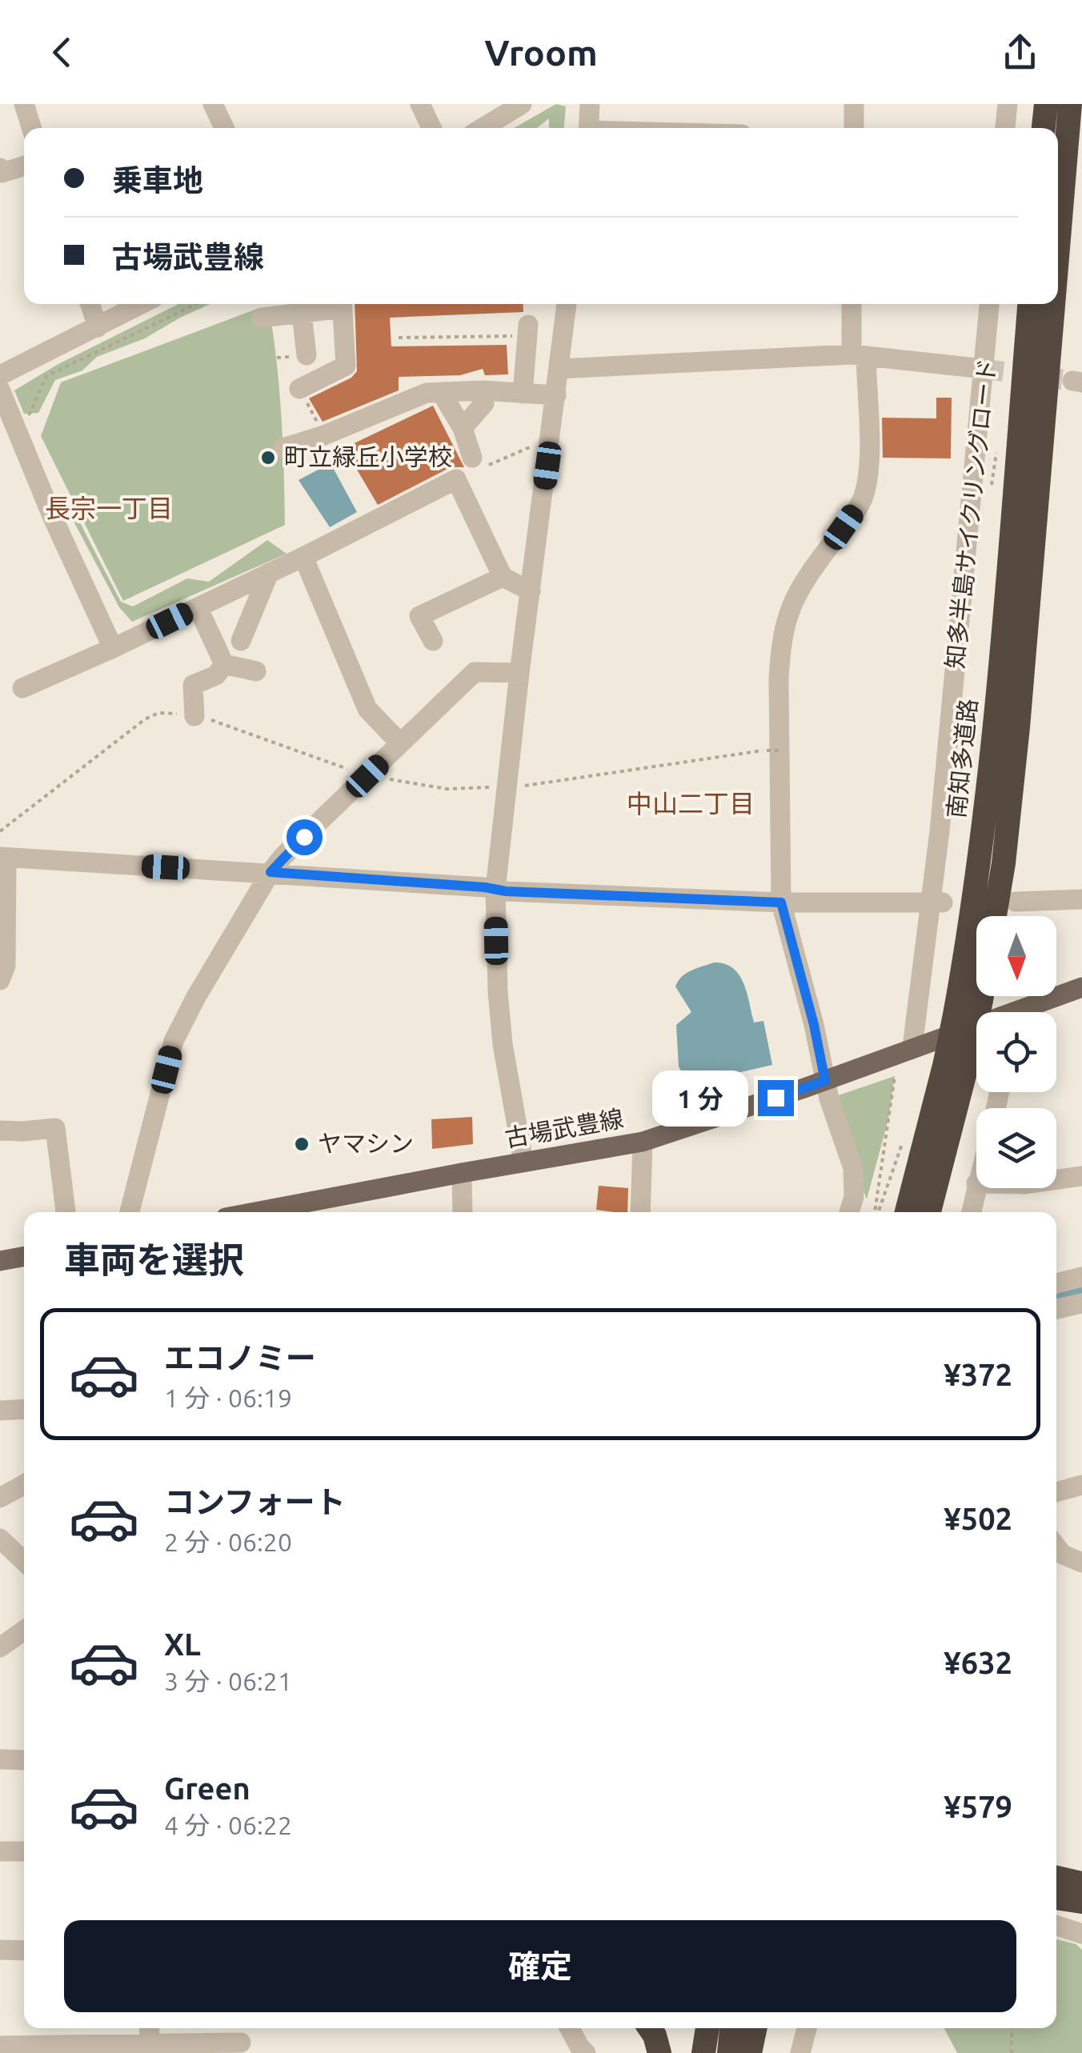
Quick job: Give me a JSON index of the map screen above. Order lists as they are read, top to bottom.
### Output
{
  "streets": {
    "highway": ["南知多道路"],
    "main road": ["古場武豊線"],
    "path": ["知多半島サイクリングロード"]
  },
  "districts": ["長宗一丁目", "中山二丁目"],
  "places": ["町立緑丘小学校", "ヤマシン"],
  "north": "bottom",
  "page": {
    "header": "Vroom",
    "banner": ["乗車地", "古場武豊線"],
    "bubble": "1 分",
    "heading": "車両を選択",
    "list": [
      {
        "name": "エコノミー",
        "note": "1 分 · 06:19",
        "value": "¥372"
      },
      {
        "name": "コンフォート",
        "note": "2 分 · 06:20",
        "value": "¥502"
      },
      {
        "name": "XL",
        "note": "3 分 · 06:21",
        "value": "¥632"
      },
      {
        "name": "Green",
        "note": "4 分 · 06:22",
        "value": "¥579"
      }
    ],
    "buttons": "確定"
  }
}
